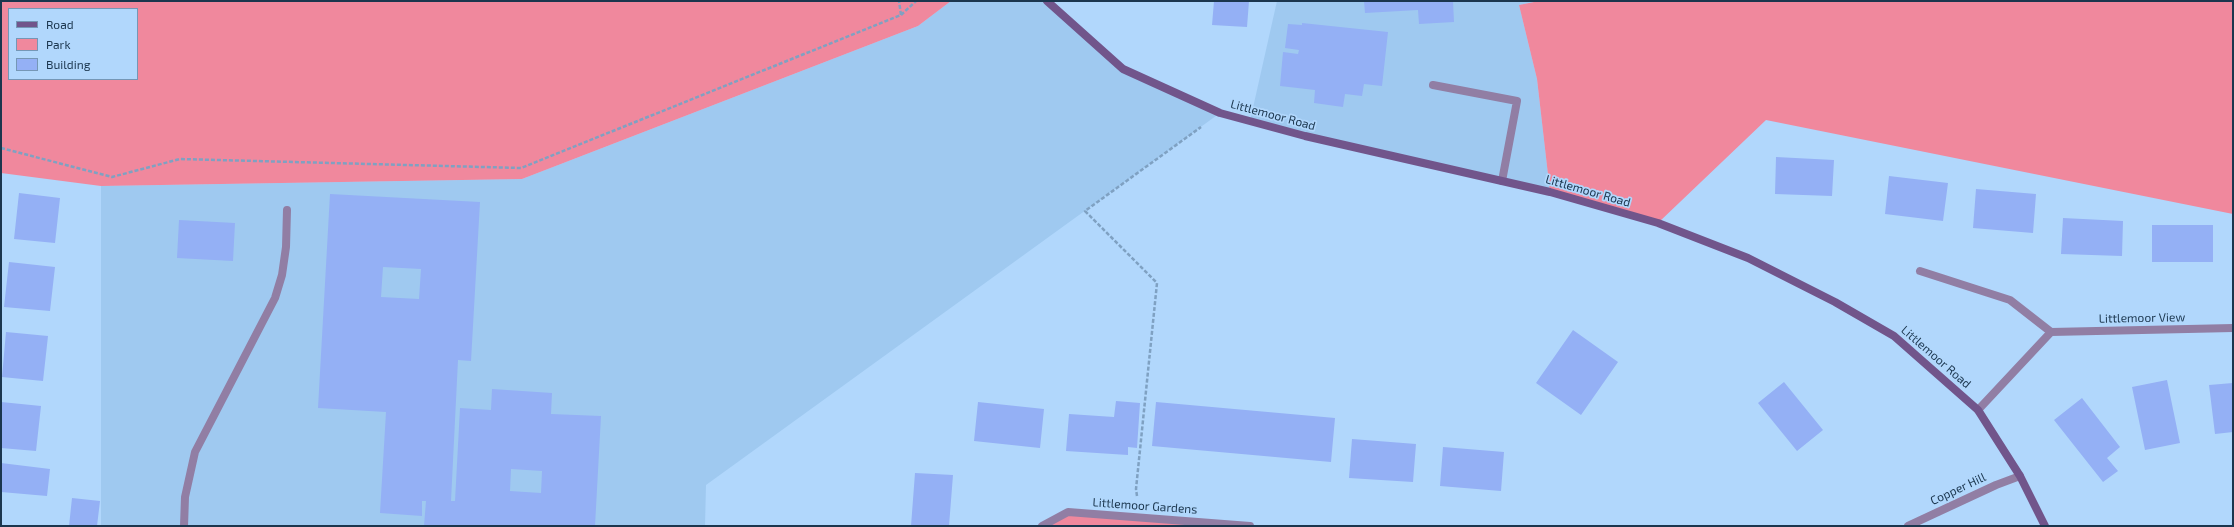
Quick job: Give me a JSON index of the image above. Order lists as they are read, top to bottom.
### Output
{
  "streets": {
    "street": [
      "Littlemoor Road",
      "Littlemoor View",
      "Copper Hill",
      "Littlemoor Gardens"
    ]
  },
  "crossings": [
    ["Littlemoor Road", "Copper Hill"]
  ],
  "legend": ["Road", "Park", "Building"]
}
